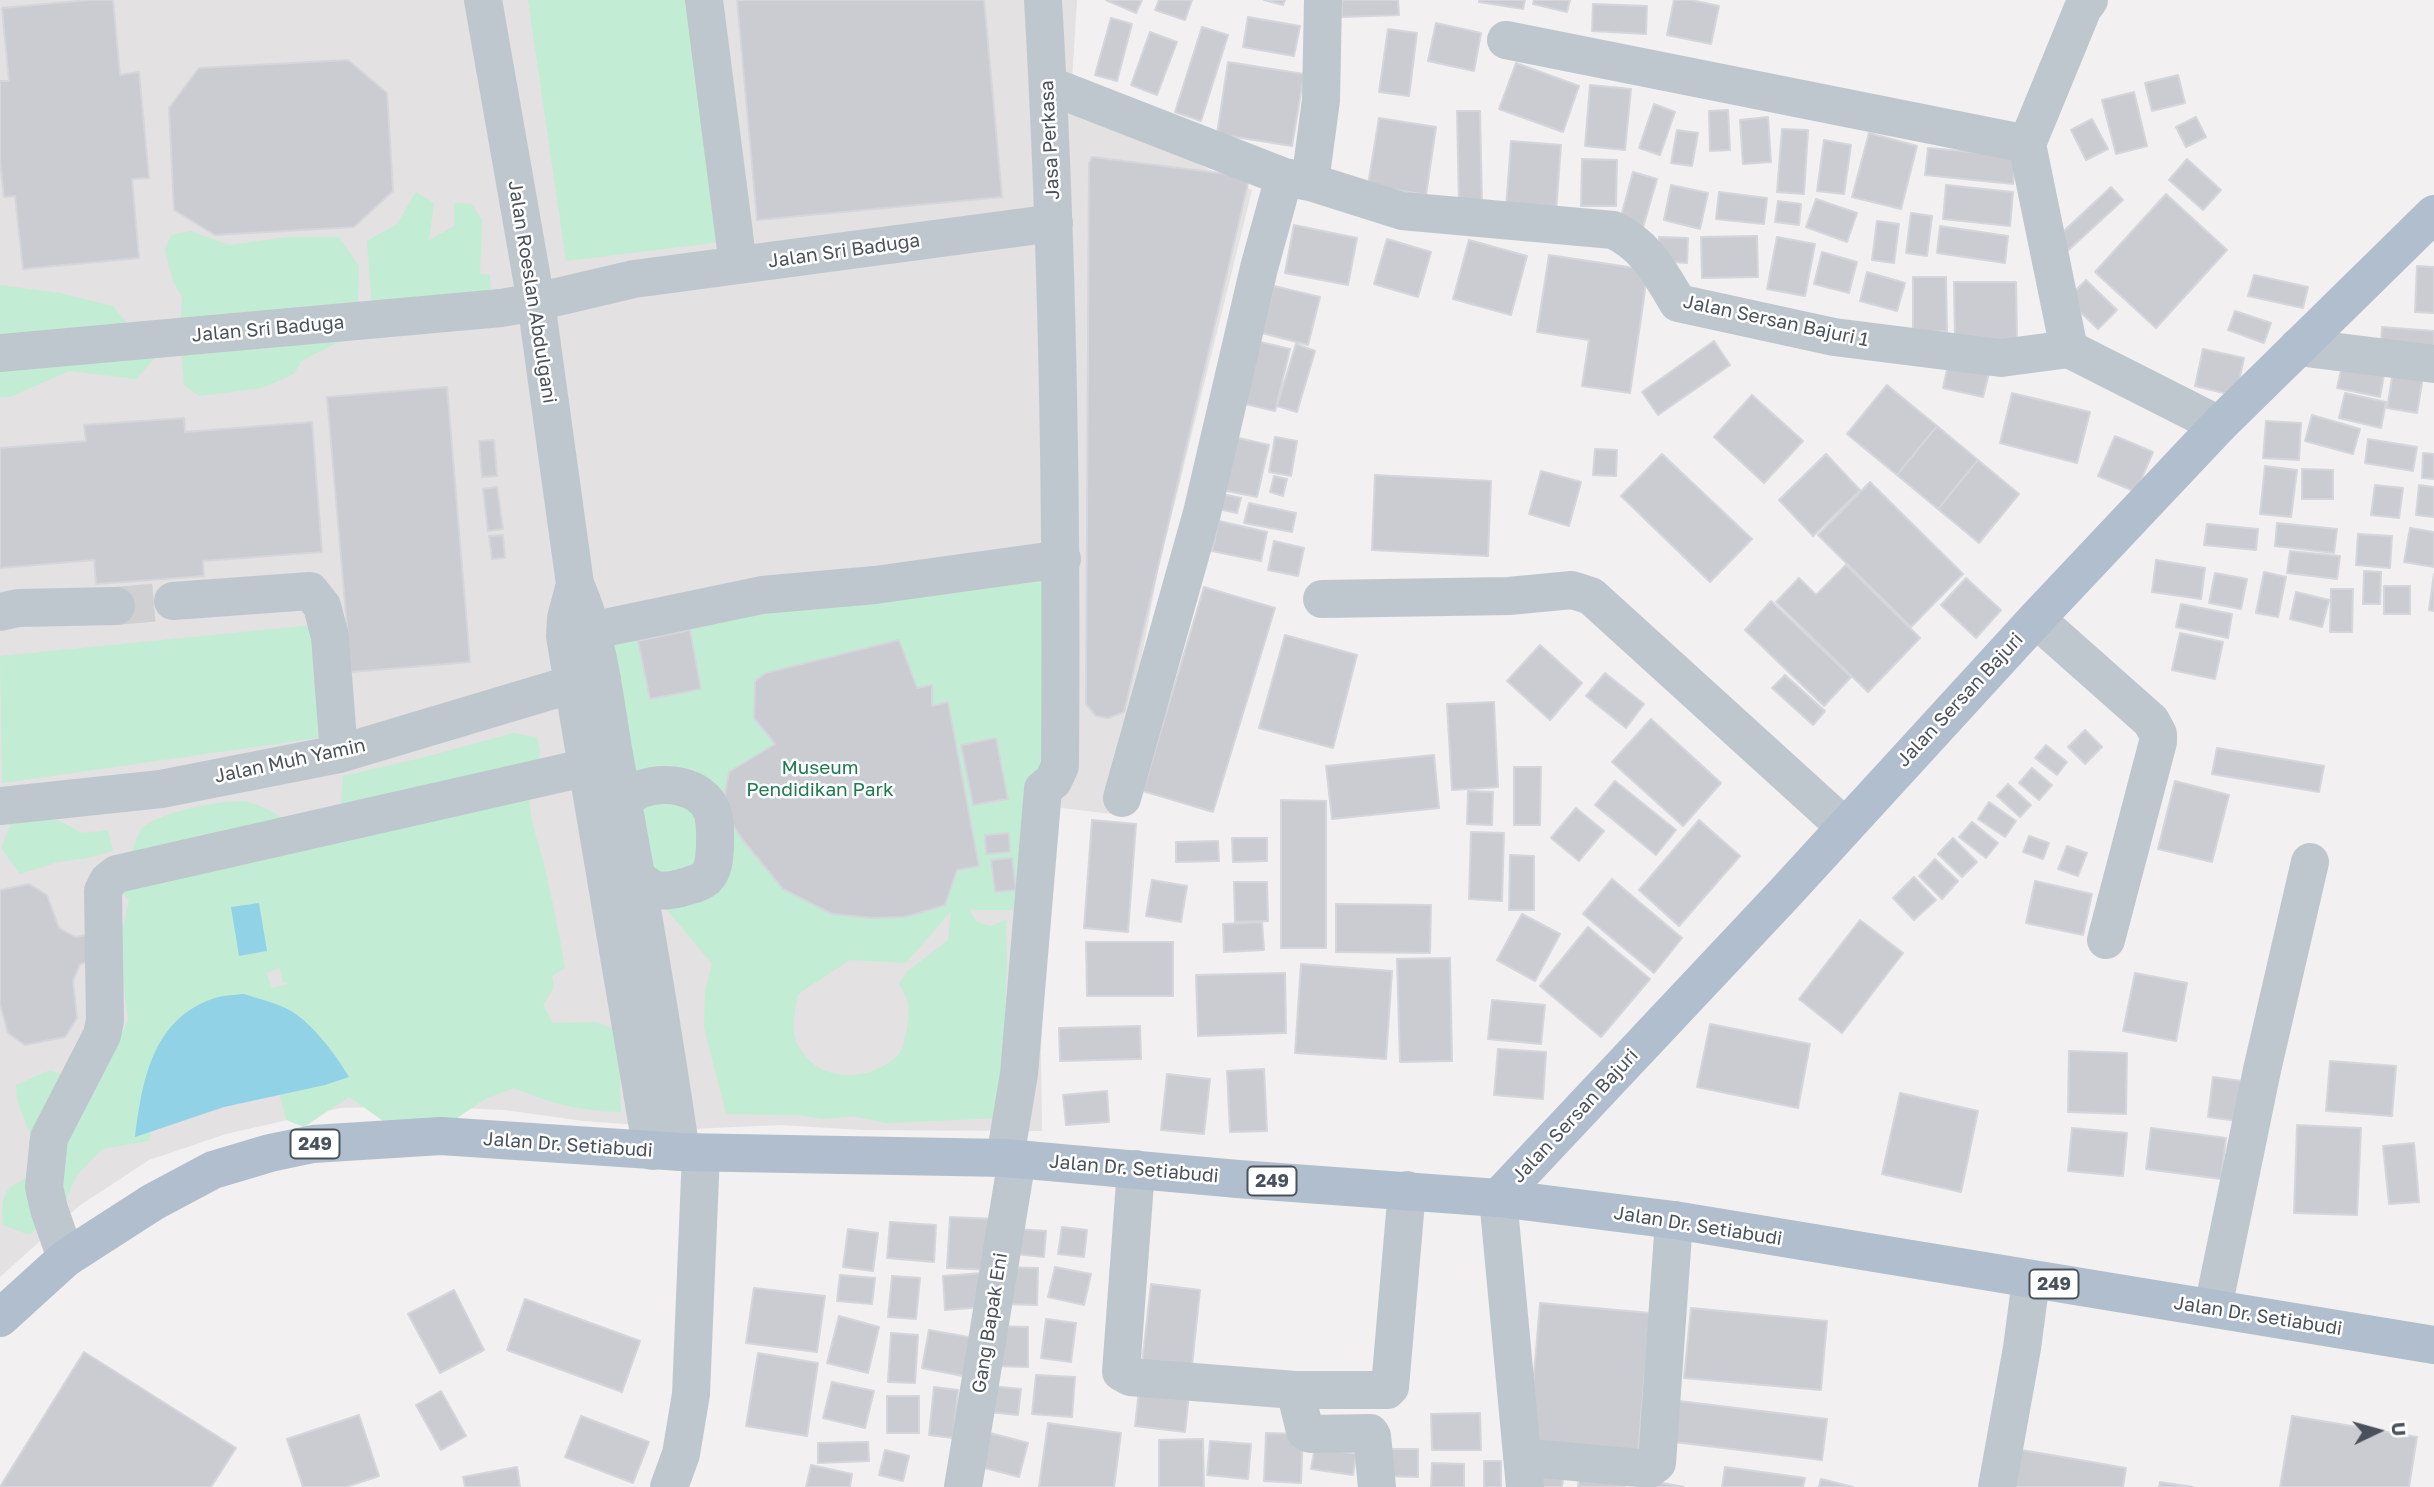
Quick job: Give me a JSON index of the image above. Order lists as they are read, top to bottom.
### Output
{
  "streets": {
    "main road": ["Jalan Sersan Bajuri", "249", "Jalan Dr. Setiabudi"],
    "street": [
      "Jasa Perkasa",
      "Jalan Sri Baduga",
      "Jalan Roeslan Abdulgani",
      "Jalan Sersan Bajuri 1",
      "Jalan Muh Yamin",
      "Gang Bapak Eni"
    ]
  },
  "crossings": [
    ["Jasa Perkasa", "Jalan Sri Baduga"],
    ["Jasa Perkasa", "Jalan Sersan Bajuri 1"],
    ["Jasa Perkasa", "Gang Bapak Eni"],
    ["Jalan Sri Baduga", "Jalan Roeslan Abdulgani"],
    ["Jalan Sersan Bajuri", "Jalan Dr. Setiabudi"],
    ["Jalan Dr. Setiabudi", "Gang Bapak Eni"]
  ],
  "parks": ["Museum Pendidikan Park"],
  "north": "right"
}
